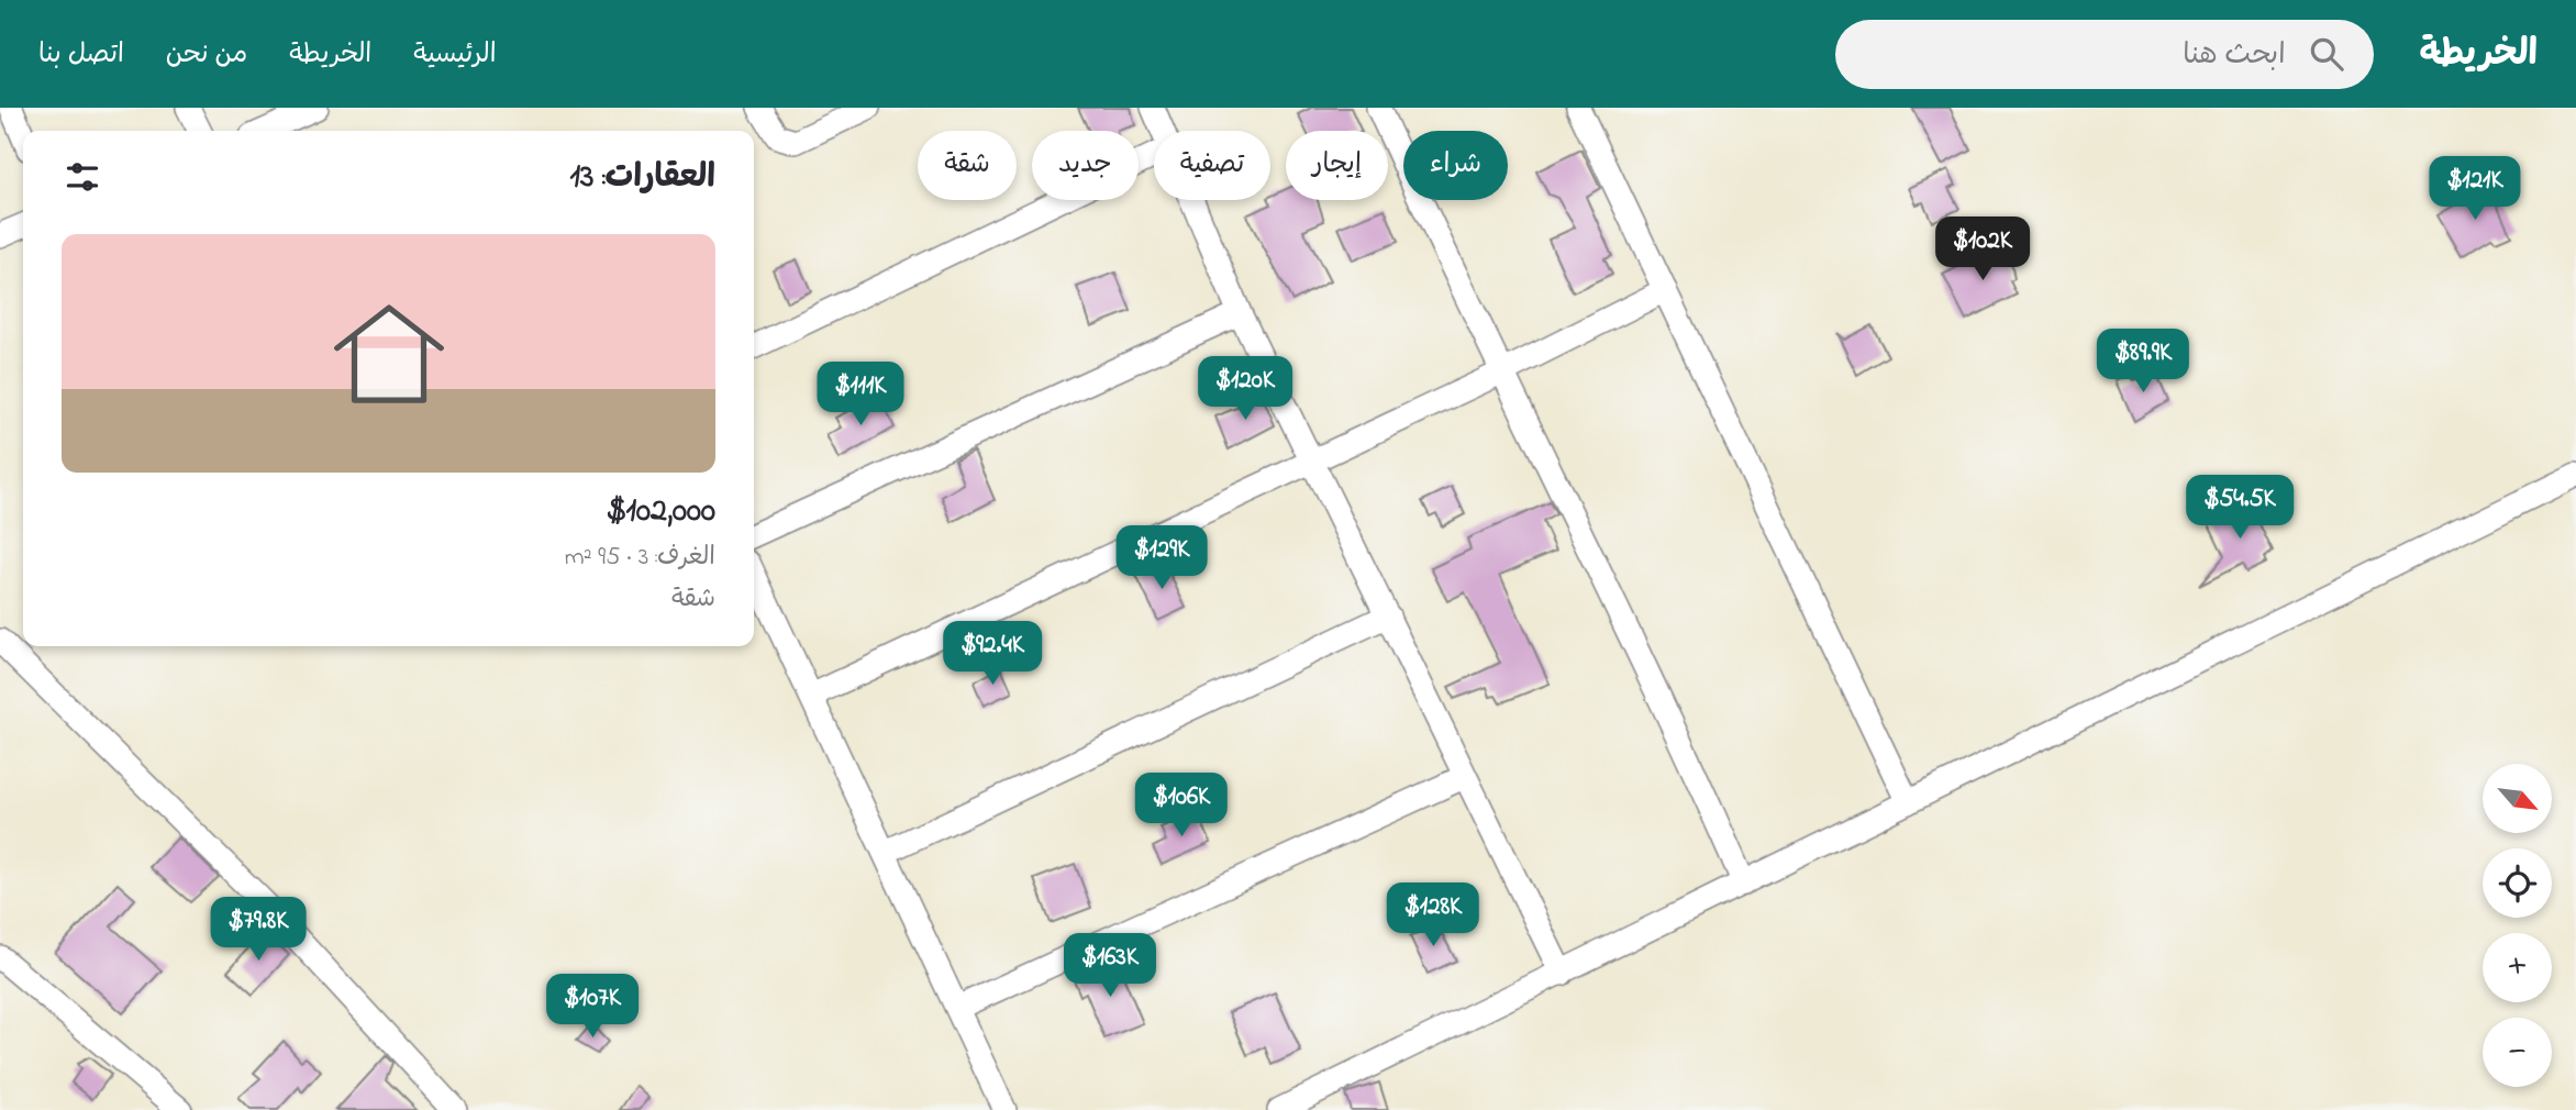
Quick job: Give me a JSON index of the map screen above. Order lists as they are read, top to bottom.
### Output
{
  "north": "bottom right",
  "page": {
    "header": "الخريطة",
    "search": "ابحث هنا",
    "nav": [
      "الرئيسية",
      "الخريطة",
      "من نحن",
      "اتصل بنا"
    ],
    "chip": [
      "شراء",
      "إيجار",
      "تصفية",
      "جديد",
      "شقة"
    ],
    "heading": "العقارات: 13",
    "price": [
      "$121K",
      "$102K",
      "$89.9K",
      "$120K",
      "$111K",
      "$54.5K",
      "$129K",
      "$92.4K",
      "$106K",
      "$128K",
      "$79.8K",
      "$163K",
      "$107K"
    ],
    "list": [
      {
        "name": "$102,000",
        "note": "الغرف: 3 · 95 m² · شقة"
      }
    ],
    "map_buttons": ["+", "−"]
  }
}
